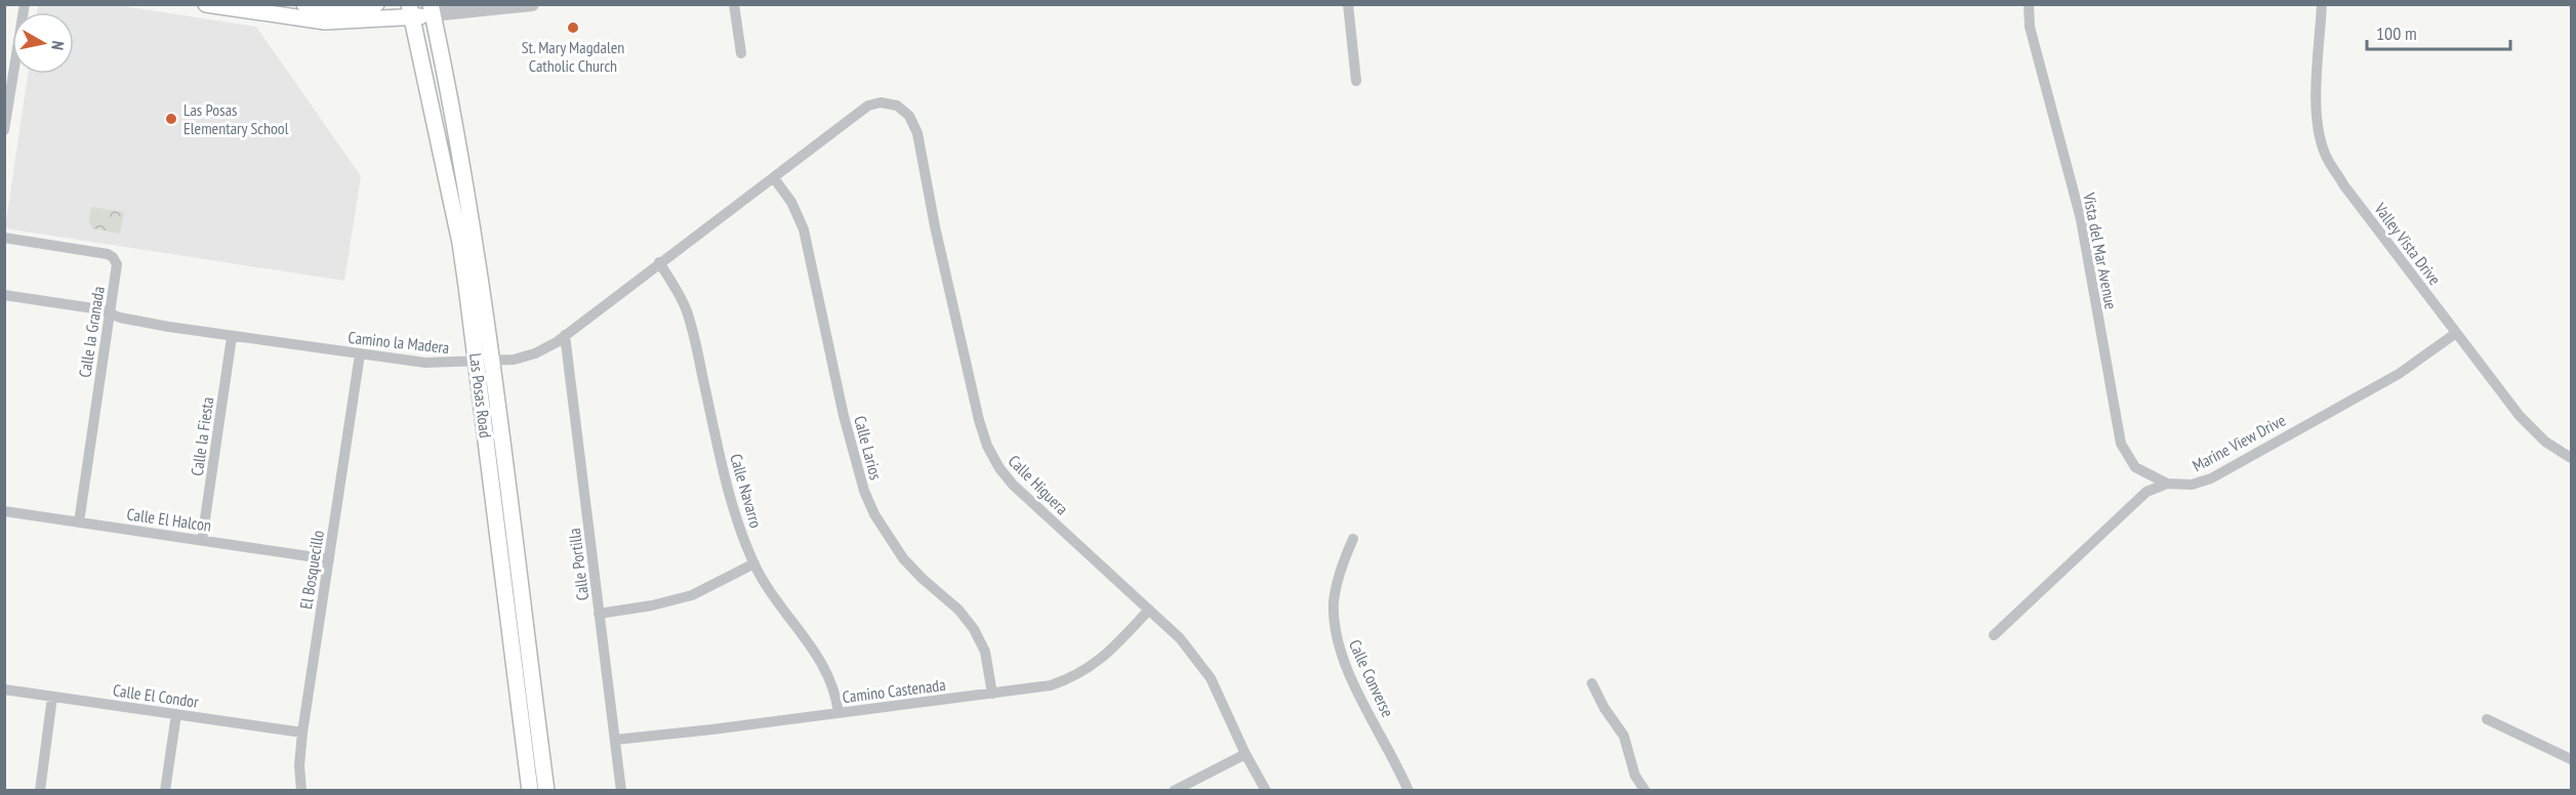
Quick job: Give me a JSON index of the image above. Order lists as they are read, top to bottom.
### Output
{
  "streets": {
    "main road": ["Las Posas Road"],
    "street": [
      "Valley Vista Drive",
      "Vista del Mar Avenue",
      "Calle la Granada",
      "Camino la Madera",
      "Calle la Fiesta",
      "Marine View Drive",
      "Calle Larios",
      "Calle Higuera",
      "Calle Navarro",
      "Calle El Halcon",
      "Calle Portilla",
      "El Bosquecillo",
      "Calle Converse",
      "Camino Castenada",
      "Calle El Condor"
    ]
  },
  "crossings": [
    ["Valley Vista Drive", "Marine View Drive"],
    ["Vista del Mar Avenue", "Marine View Drive"],
    ["Calle la Granada", "Camino la Madera"],
    ["Calle la Granada", "Calle El Halcon"],
    ["Camino la Madera", "Las Posas Road"],
    ["Camino la Madera", "Calle la Fiesta"],
    ["Camino la Madera", "Calle Larios"],
    ["Camino la Madera", "Calle Higuera"],
    ["Camino la Madera", "Calle Navarro"],
    ["Camino la Madera", "Calle Portilla"],
    ["Camino la Madera", "El Bosquecillo"],
    ["Calle la Fiesta", "Calle El Halcon"],
    ["Calle Larios", "Camino Castenada"],
    ["Calle Higuera", "Camino Castenada"],
    ["Calle Navarro", "Camino Castenada"],
    ["Calle El Halcon", "El Bosquecillo"],
    ["Calle Portilla", "Camino Castenada"],
    ["El Bosquecillo", "Calle El Condor"]
  ],
  "places": ["St. Mary Magdalen Catholic Church", "Las Posas Elementary School"],
  "scale_bar": "100 m",
  "north": "right"
}
